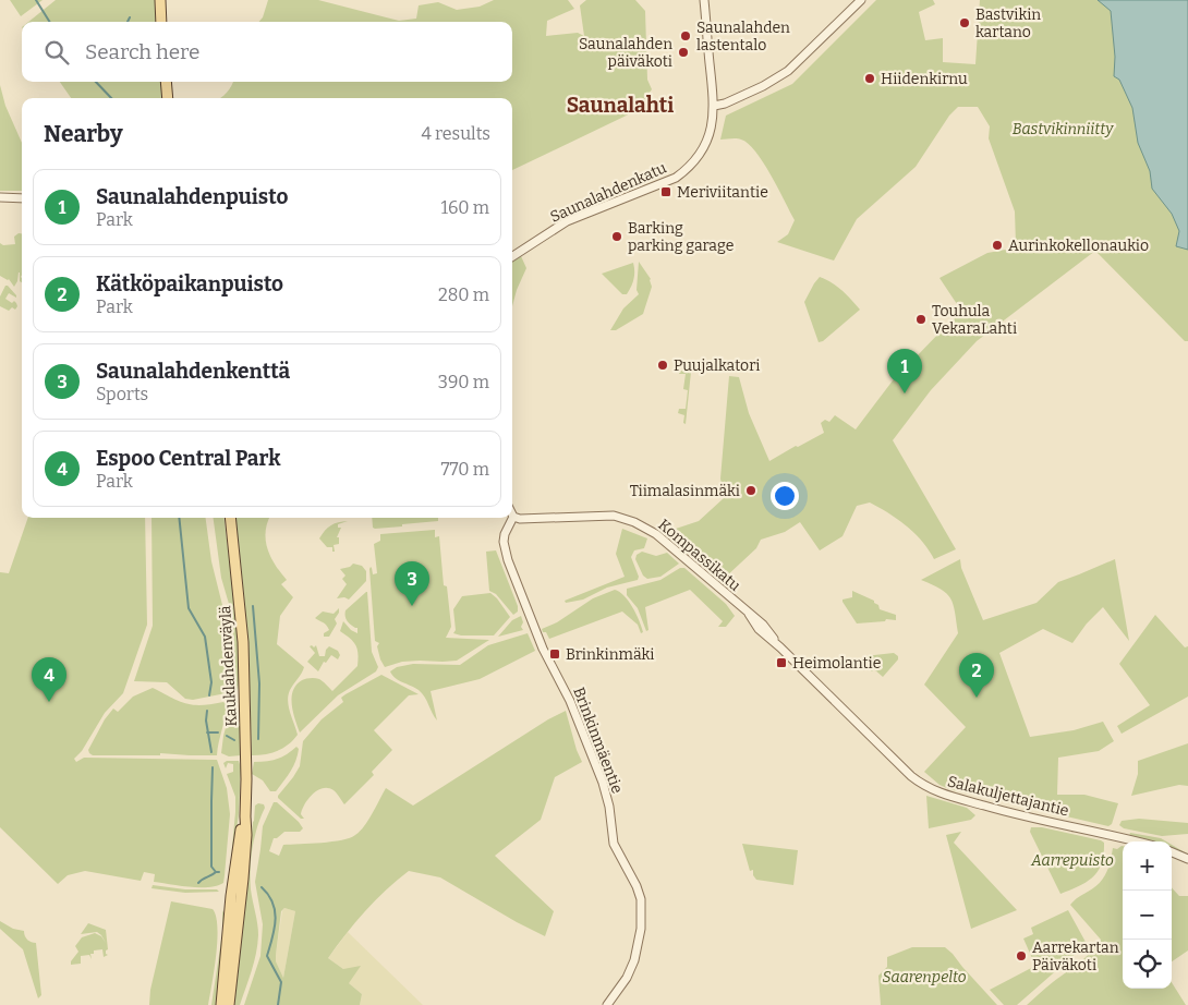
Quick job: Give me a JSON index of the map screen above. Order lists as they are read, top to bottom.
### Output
{
  "streets": {
    "main road": ["Kauklahdenväylä"],
    "street": [
      "Saunalahdenkatu",
      "Kompassikatu",
      "Brinkinmäentie",
      "Salakuljettajantie"
    ]
  },
  "crossings": [
    ["Kompassikatu", "Brinkinmäentie"],
    ["Kompassikatu", "Salakuljettajantie"]
  ],
  "districts": ["Saunalahti"],
  "parks": ["Bastvikinniitty", "Aarrepuisto", "Saarenpelto"],
  "places": {
    "other": [
      "Bastvikin kartano",
      "Saunalahden lastentalo",
      "Saunalahden päiväkoti",
      "Hiidenkirnu",
      "Barking parking garage",
      "Aurinkokellonaukio",
      "Touhula VekaraLahti",
      "Puujalkatori",
      "Tiimalasinmäki",
      "Aarrekartan Päiväkoti"
    ],
    "transit": ["Meriviitantie", "Brinkinmäki", "Heimolantie"]
  },
  "page": {
    "search": "Search here",
    "heading": ["Nearby", "4 results"],
    "list": [
      {
        "mark": "1",
        "name": "Saunalahdenpuisto",
        "note": "Park",
        "value": "160 m"
      },
      {
        "mark": "2",
        "name": "Kätköpaikanpuisto",
        "note": "Park",
        "value": "280 m"
      },
      {
        "mark": "3",
        "name": "Saunalahdenkenttä",
        "note": "Sports",
        "value": "390 m"
      },
      {
        "mark": "4",
        "name": "Espoo Central Park",
        "note": "Park",
        "value": "770 m"
      }
    ],
    "pins": [
      "1",
      "3",
      "2",
      "4"
    ],
    "map_buttons": ["+", "−"]
  }
}
